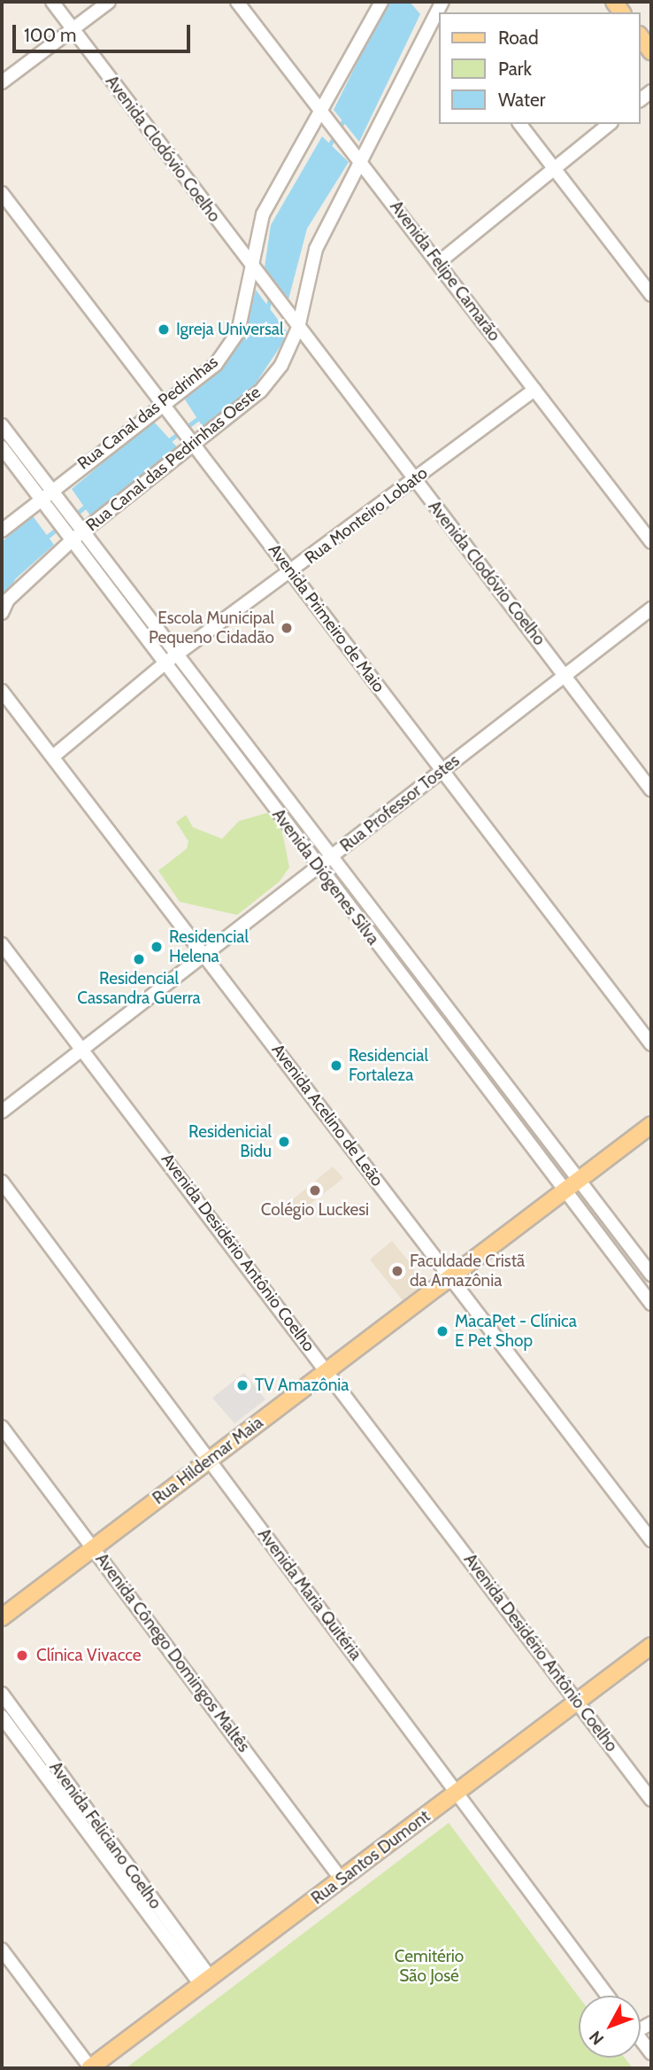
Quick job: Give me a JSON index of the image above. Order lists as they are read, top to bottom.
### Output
{
  "streets": {
    "main road": ["Rua Hildemar Maia", "Rua Santos Dumont"],
    "street": [
      "Avenida Clodóvio Coelho",
      "Avenida Felipe Camarão",
      "Rua Canal das Pedrinhas",
      "Rua Canal das Pedrinhas Oeste",
      "Rua Monteiro Lobato",
      "Avenida Primeiro de Maio",
      "Rua Professor Tostes",
      "Avenida Diógenes Silva",
      "Avenida Acelino de Leão",
      "Avenida Desidério Antônio Coelho",
      "Avenida Maria Quitéria",
      "Avenida Cônego Domingos Maltês",
      "Avenida Feliciano Coelho"
    ]
  },
  "crossings": [
    ["Avenida Clodóvio Coelho", "Rua Canal das Pedrinhas"],
    ["Avenida Clodóvio Coelho", "Rua Canal das Pedrinhas Oeste"],
    ["Avenida Clodóvio Coelho", "Rua Monteiro Lobato"],
    ["Avenida Clodóvio Coelho", "Rua Professor Tostes"],
    ["Avenida Felipe Camarão", "Rua Canal das Pedrinhas"],
    ["Avenida Felipe Camarão", "Rua Canal das Pedrinhas Oeste"],
    ["Avenida Felipe Camarão", "Rua Monteiro Lobato"],
    ["Rua Canal das Pedrinhas", "Avenida Primeiro de Maio"],
    ["Rua Canal das Pedrinhas", "Avenida Diógenes Silva"],
    ["Rua Canal das Pedrinhas Oeste", "Avenida Primeiro de Maio"],
    ["Rua Canal das Pedrinhas Oeste", "Avenida Diógenes Silva"],
    ["Rua Monteiro Lobato", "Avenida Primeiro de Maio"],
    ["Rua Monteiro Lobato", "Avenida Diógenes Silva"],
    ["Rua Monteiro Lobato", "Avenida Acelino de Leão"],
    ["Avenida Primeiro de Maio", "Rua Professor Tostes"],
    ["Rua Professor Tostes", "Avenida Diógenes Silva"],
    ["Rua Professor Tostes", "Avenida Acelino de Leão"],
    ["Rua Professor Tostes", "Avenida Desidério Antônio Coelho"],
    ["Avenida Diógenes Silva", "Rua Hildemar Maia"],
    ["Avenida Acelino de Leão", "Rua Hildemar Maia"],
    ["Avenida Desidério Antônio Coelho", "Rua Hildemar Maia"],
    ["Avenida Desidério Antônio Coelho", "Rua Santos Dumont"],
    ["Rua Hildemar Maia", "Avenida Maria Quitéria"],
    ["Rua Hildemar Maia", "Avenida Cônego Domingos Maltês"],
    ["Avenida Maria Quitéria", "Rua Santos Dumont"],
    ["Avenida Cônego Domingos Maltês", "Rua Santos Dumont"],
    ["Avenida Feliciano Coelho", "Rua Santos Dumont"]
  ],
  "parks": ["Cemitério São José"],
  "places": [
    "Igreja Universal",
    "Escola Municipal Pequeno Cidadão",
    "Residencial Helena",
    "Residencial Cassandra Guerra",
    "Residencial Fortaleza",
    "Residenicial Bidu",
    "Colégio Luckesi",
    "Faculdade Cristã da Amazônia",
    "MacaPet - Clínica E Pet Shop",
    "TV Amazônia",
    "Clínica Vivacce"
  ],
  "legend": ["Road", "Park", "Water"],
  "scale_bar": "100 m",
  "north": "bottom left"
}
